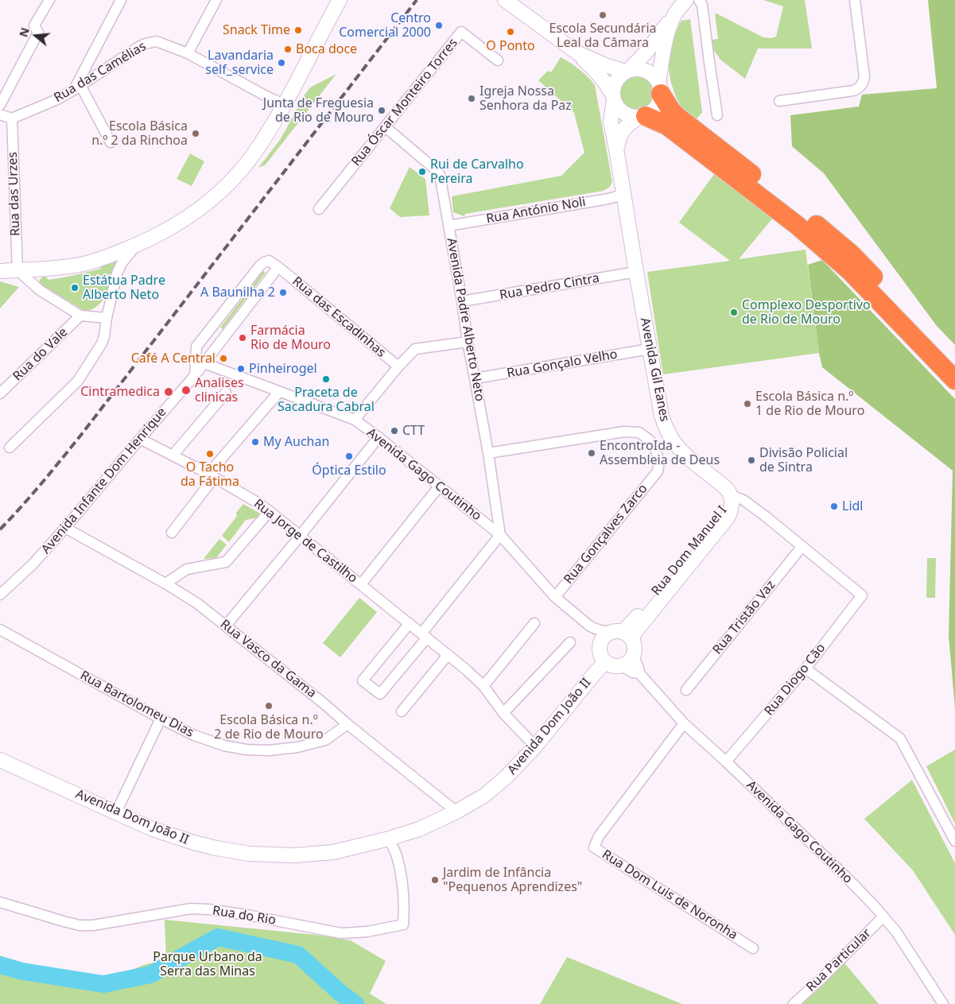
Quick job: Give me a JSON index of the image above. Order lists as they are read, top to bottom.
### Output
{
  "streets": {
    "street": [
      "Rua das Camélias",
      "Rua Óscar Monteiro Torres",
      "Rua das Urzes",
      "Rua António Noli",
      "Rua Pedro Cintra",
      "Rua das Escadinhas",
      "Avenida Padre Alberto Neto",
      "Rua do Vale",
      "Rua Gonçalo Velho",
      "Avenida Gil Eanes",
      "Avenida Gago Coutinho",
      "Avenida Infante Dom Henrique",
      "Rua Gonçalves Zarco",
      "Rua Jorge de Castilho",
      "Rua Dom Manuel I",
      "Rua Tristão Vaz",
      "Rua Vasco da Gama",
      "Rua Diogo Cão",
      "Rua Bartolomeu Dias",
      "Avenida Dom João II",
      "Rua Dom Luis de Noronha",
      "Rua do Rio",
      "Rua Particular"
    ]
  },
  "crossings": [
    ["Rua das Camélias", "Rua das Urzes"],
    ["Rua Óscar Monteiro Torres", "Avenida Padre Alberto Neto"],
    ["Rua António Noli", "Avenida Padre Alberto Neto"],
    ["Rua António Noli", "Avenida Gil Eanes"],
    ["Rua Pedro Cintra", "Avenida Padre Alberto Neto"],
    ["Rua Pedro Cintra", "Avenida Gil Eanes"],
    ["Avenida Padre Alberto Neto", "Rua Gonçalo Velho"],
    ["Avenida Padre Alberto Neto", "Avenida Gago Coutinho"],
    ["Avenida Padre Alberto Neto", "Rua Gonçalves Zarco"],
    ["Rua Gonçalo Velho", "Avenida Gil Eanes"],
    ["Avenida Gil Eanes", "Rua Dom Manuel I"],
    ["Avenida Gil Eanes", "Rua Tristão Vaz"],
    ["Avenida Gil Eanes", "Rua Diogo Cão"],
    ["Avenida Gago Coutinho", "Avenida Infante Dom Henrique"],
    ["Avenida Gago Coutinho", "Rua Gonçalves Zarco"],
    ["Avenida Gago Coutinho", "Rua Dom Manuel I"],
    ["Avenida Gago Coutinho", "Rua Diogo Cão"],
    ["Avenida Gago Coutinho", "Avenida Dom João II"],
    ["Avenida Gago Coutinho", "Rua Dom Luis de Noronha"],
    ["Avenida Gago Coutinho", "Rua Particular"],
    ["Avenida Infante Dom Henrique", "Rua Jorge de Castilho"],
    ["Avenida Infante Dom Henrique", "Rua Vasco da Gama"],
    ["Rua Jorge de Castilho", "Avenida Dom João II"],
    ["Rua Dom Manuel I", "Avenida Dom João II"],
    ["Rua Vasco da Gama", "Rua Bartolomeu Dias"],
    ["Rua Vasco da Gama", "Avenida Dom João II"],
    ["Avenida Dom João II", "Rua do Rio"]
  ],
  "parks": ["Parque Urbano da Serra das Minas"],
  "places": [
    "Escola Secundária Leal da Câmara",
    "Centro Comercial 2000",
    "Snack Time",
    "O Ponto",
    "Boca doce",
    "Lavandaria self_service",
    "Igreja Nossa Senhora da Paz",
    "Junta de Freguesia de Rio de Mouro",
    "Escola Básica n.º 2 da Rinchoa",
    "Rui de Carvalho Pereira",
    "Estátua Padre Alberto Neto",
    "A Baunilha 2",
    "Complexo Desportivo de Rio de Mouro",
    "Farmácia Rio de Mouro",
    "Café A Central",
    "Pinheirogel",
    "Praceta de Sacadura Cabral",
    "Analises clinicas",
    "Cintramedica",
    "Escola Básica n.º 1 de Rio de Mouro",
    "CTT",
    "My Auchan",
    "EncontroIda - Assembleia de Deus",
    "O Tacho da Fátima",
    "Óptica Estilo",
    "Divisão Policial de Sintra",
    "Lidl",
    "Escola Básica n.º 2 de Rio de Mouro",
    "Jardim de Infância \"Pequenos Aprendizes\""
  ],
  "north": "left"
}
